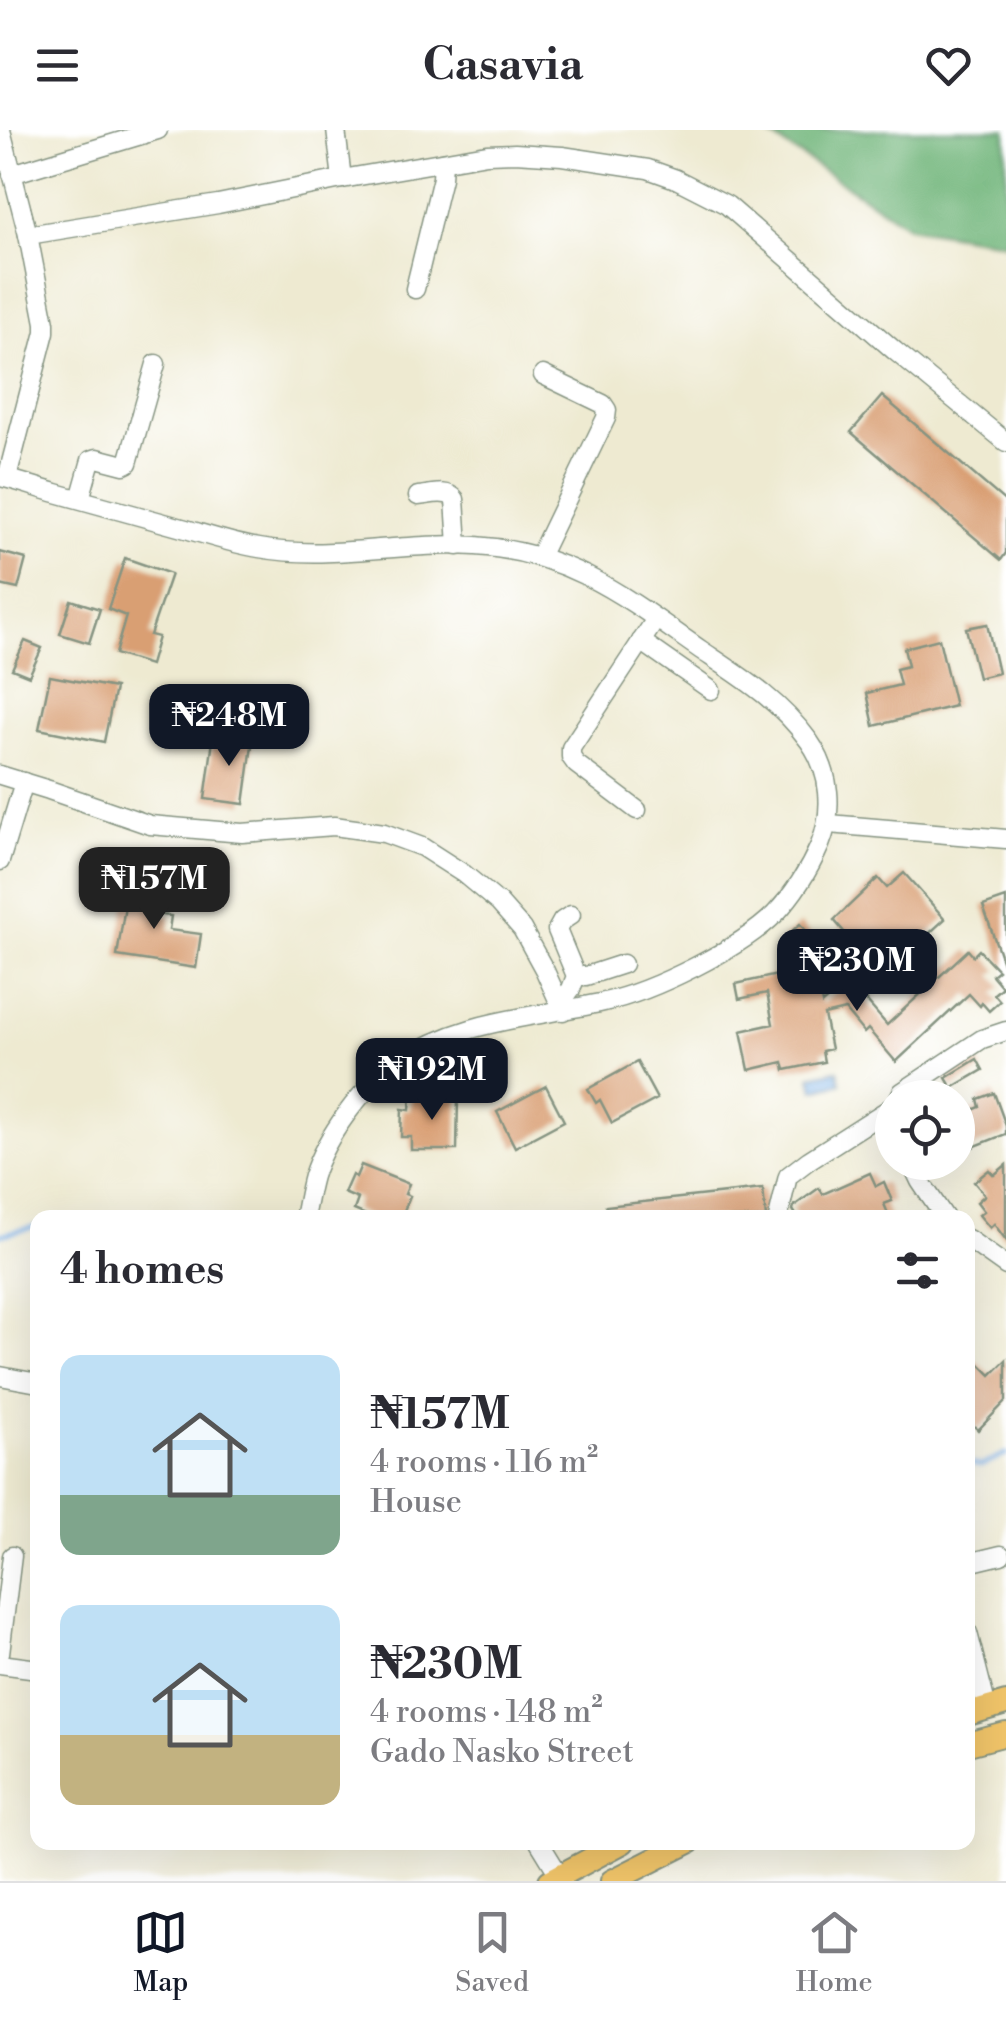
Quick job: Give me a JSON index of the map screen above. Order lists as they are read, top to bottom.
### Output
{
  "page": {
    "header": "Casavia",
    "price": [
      "₦248M",
      "₦157M",
      "₦230M",
      "₦192M"
    ],
    "heading": "4 homes",
    "list": [
      {
        "name": "₦157M",
        "note": "4 rooms · 116 m² · House"
      },
      {
        "name": "₦230M",
        "note": "4 rooms · 148 m² · Gado Nasko Street"
      }
    ],
    "tabs": ["Map", "Saved", "Home"]
  }
}
